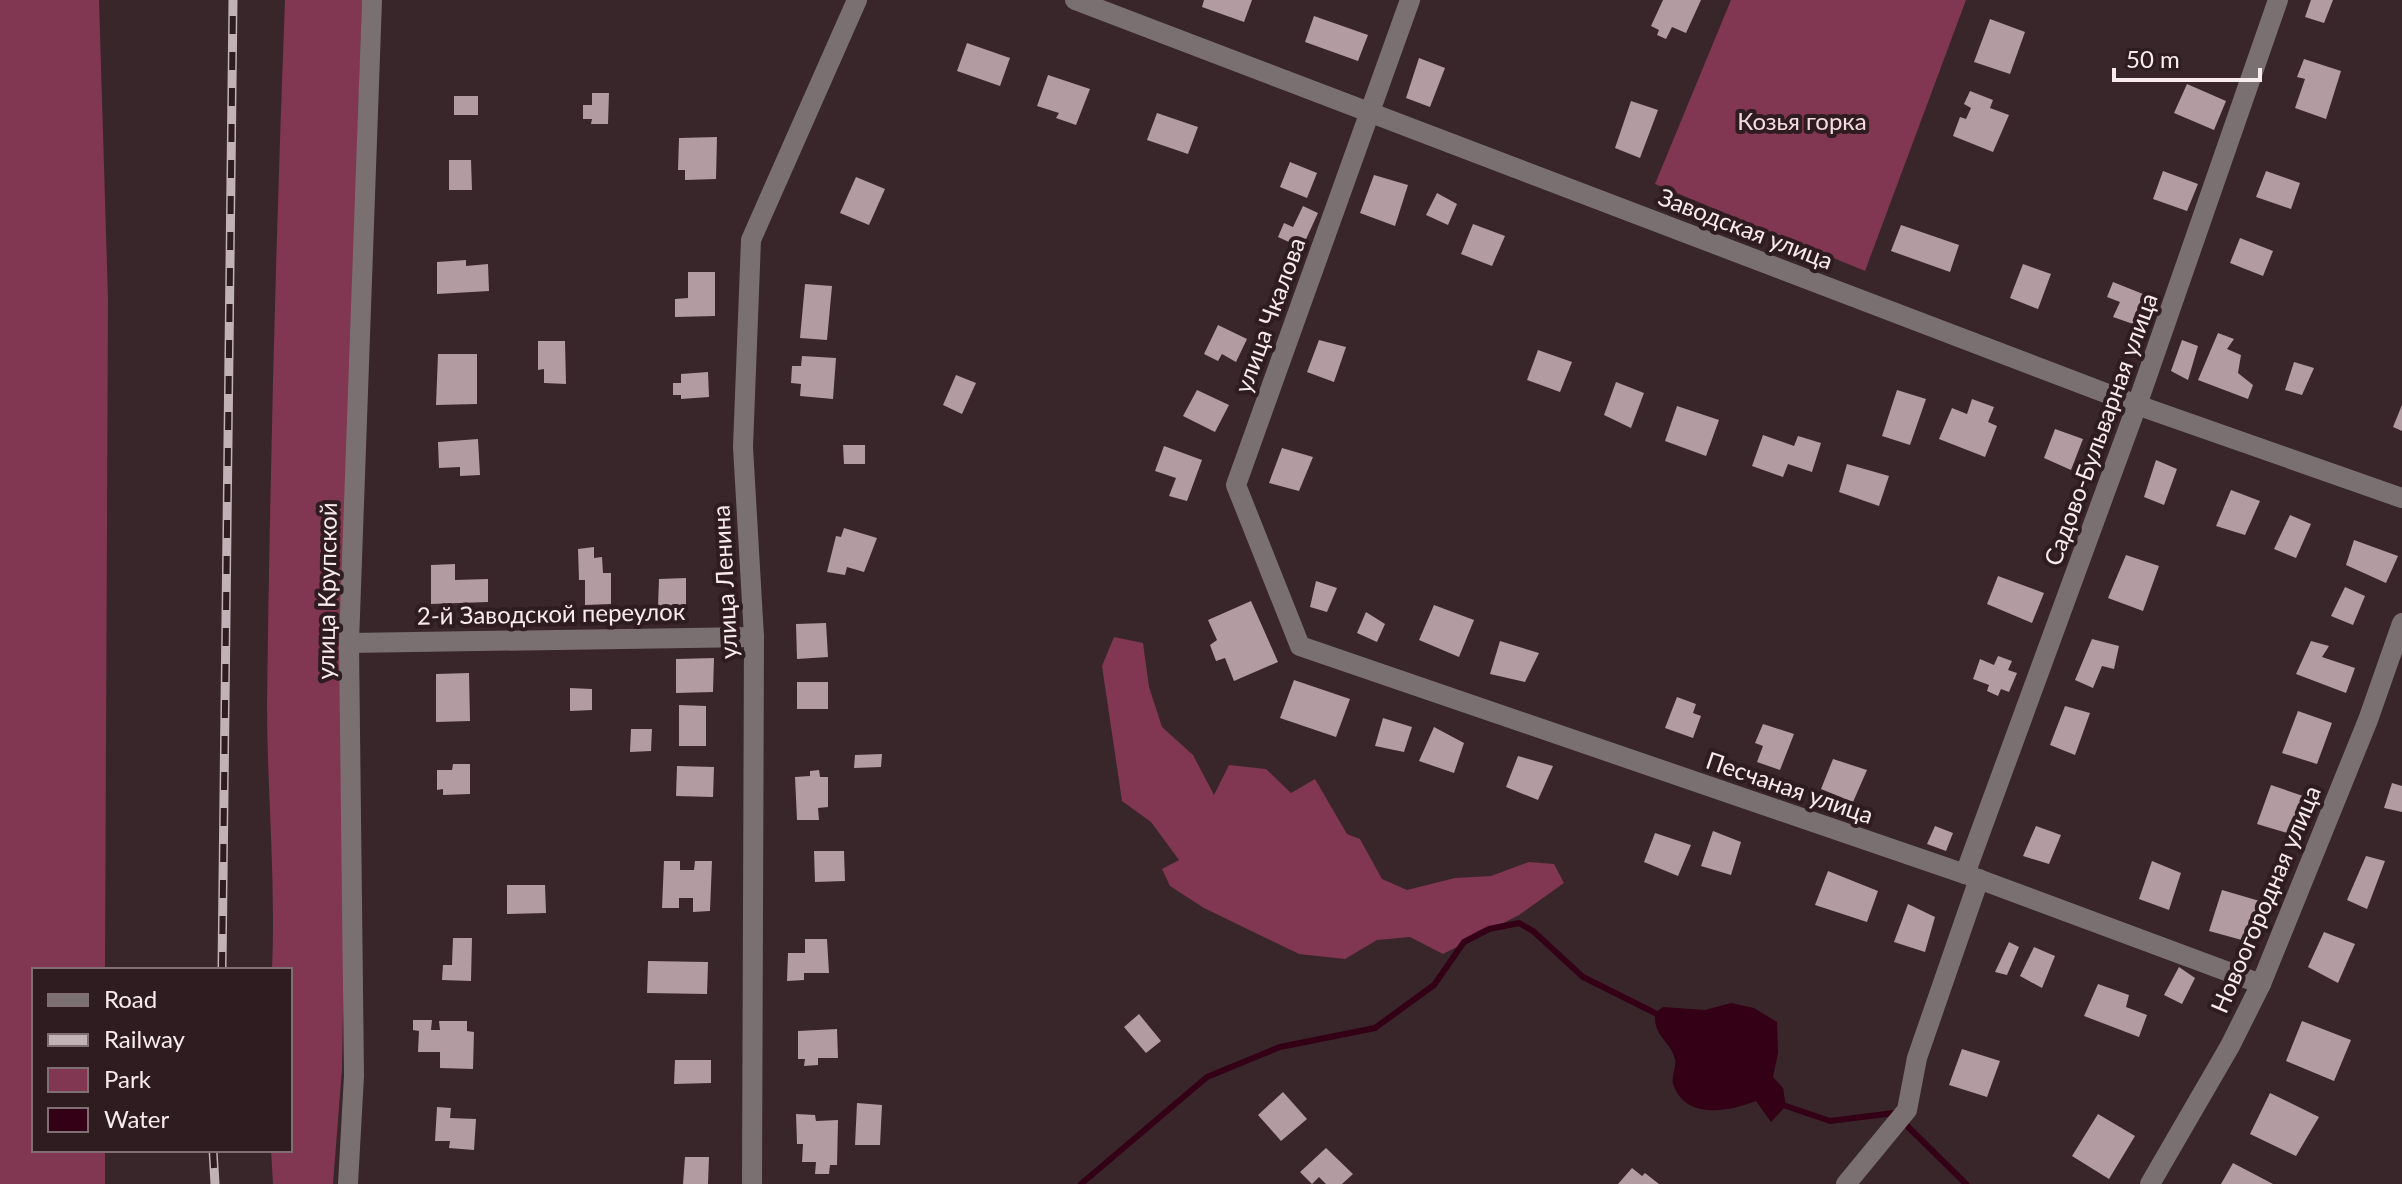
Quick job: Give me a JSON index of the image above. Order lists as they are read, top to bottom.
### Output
{
  "streets": {
    "street": [
      "Заводская улица",
      "улица Чкалова",
      "Садово-Бульварная улица",
      "улица Ленина",
      "улица Крупской",
      "2-й Заводской переулок",
      "Песчаная улица",
      "Новоогородная улица"
    ]
  },
  "crossings": [
    ["Заводская улица", "улица Чкалова"],
    ["Заводская улица", "Садово-Бульварная улица"],
    ["улица Чкалова", "Песчаная улица"],
    ["Садово-Бульварная улица", "Песчаная улица"],
    ["улица Ленина", "2-й Заводской переулок"],
    ["улица Крупской", "2-й Заводской переулок"],
    ["Песчаная улица", "Новоогородная улица"]
  ],
  "parks": ["Козья горка"],
  "legend": [
    "Road",
    "Railway",
    "Park",
    "Water"
  ],
  "scale_bar": "50 m"
}
